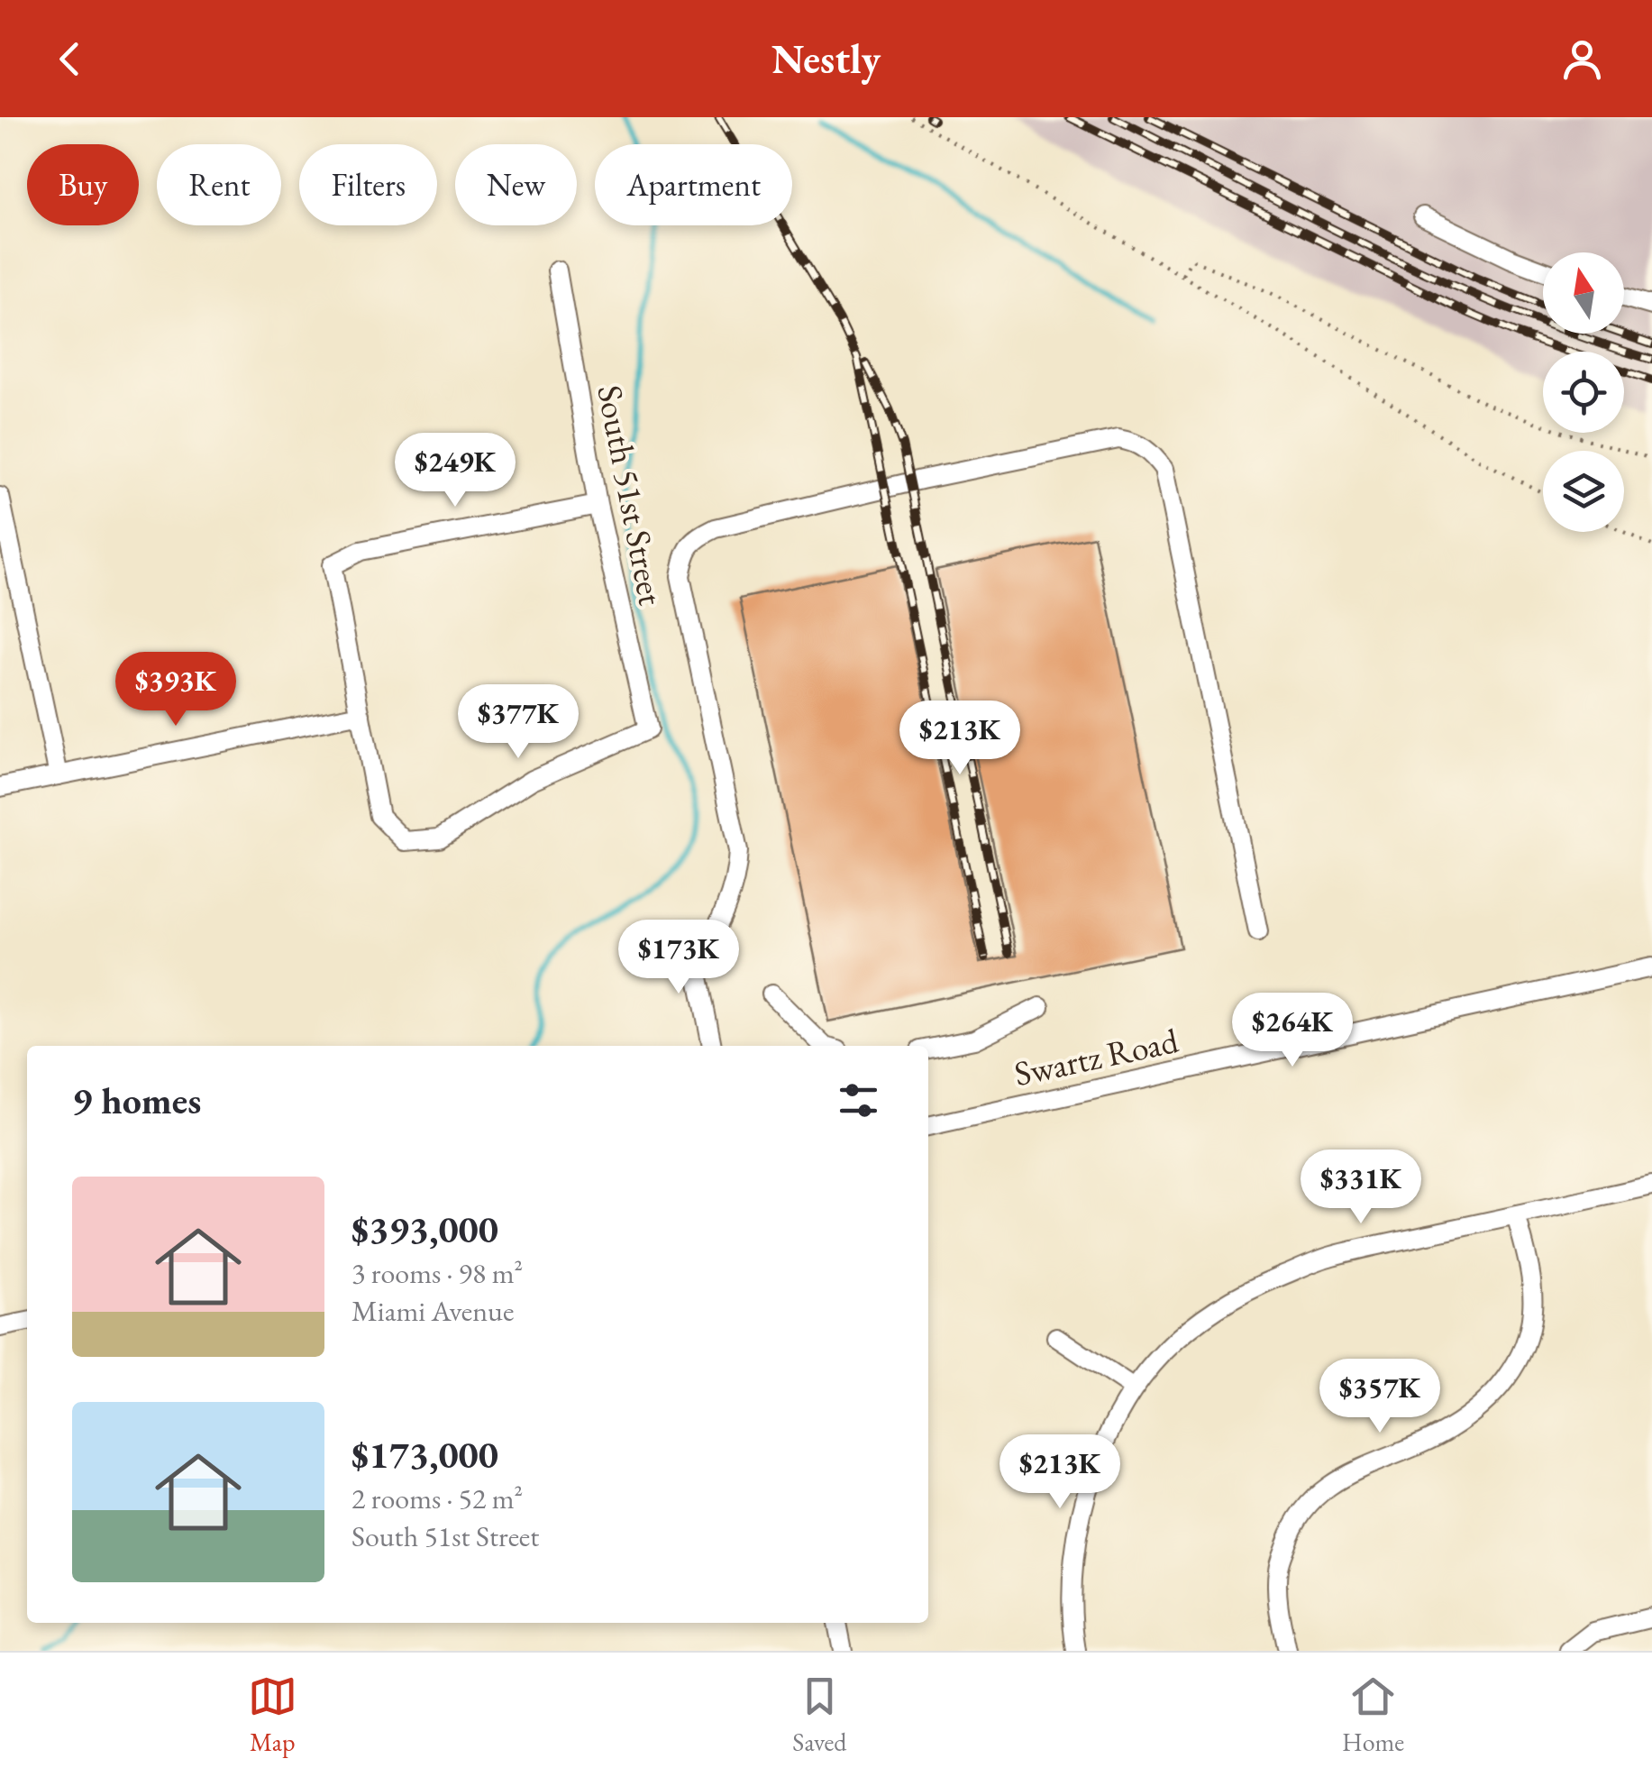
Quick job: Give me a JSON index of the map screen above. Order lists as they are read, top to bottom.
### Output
{
  "streets": {
    "street": ["South 51st Street", "Swartz Road"]
  },
  "north": "top",
  "page": {
    "header": "Nestly",
    "chip": [
      "Buy",
      "Rent",
      "Filters",
      "New",
      "Apartment"
    ],
    "price": [
      "$249K",
      "$393K",
      "$377K",
      "$213K",
      "$173K",
      "$264K",
      "$331K",
      "$357K",
      "$213K"
    ],
    "heading": "9 homes",
    "list": [
      {
        "name": "$393,000",
        "note": "3 rooms · 98 m² · Miami Avenue"
      },
      {
        "name": "$173,000",
        "note": "2 rooms · 52 m² · South 51st Street"
      }
    ],
    "tabs": ["Map", "Saved", "Home"]
  }
}
